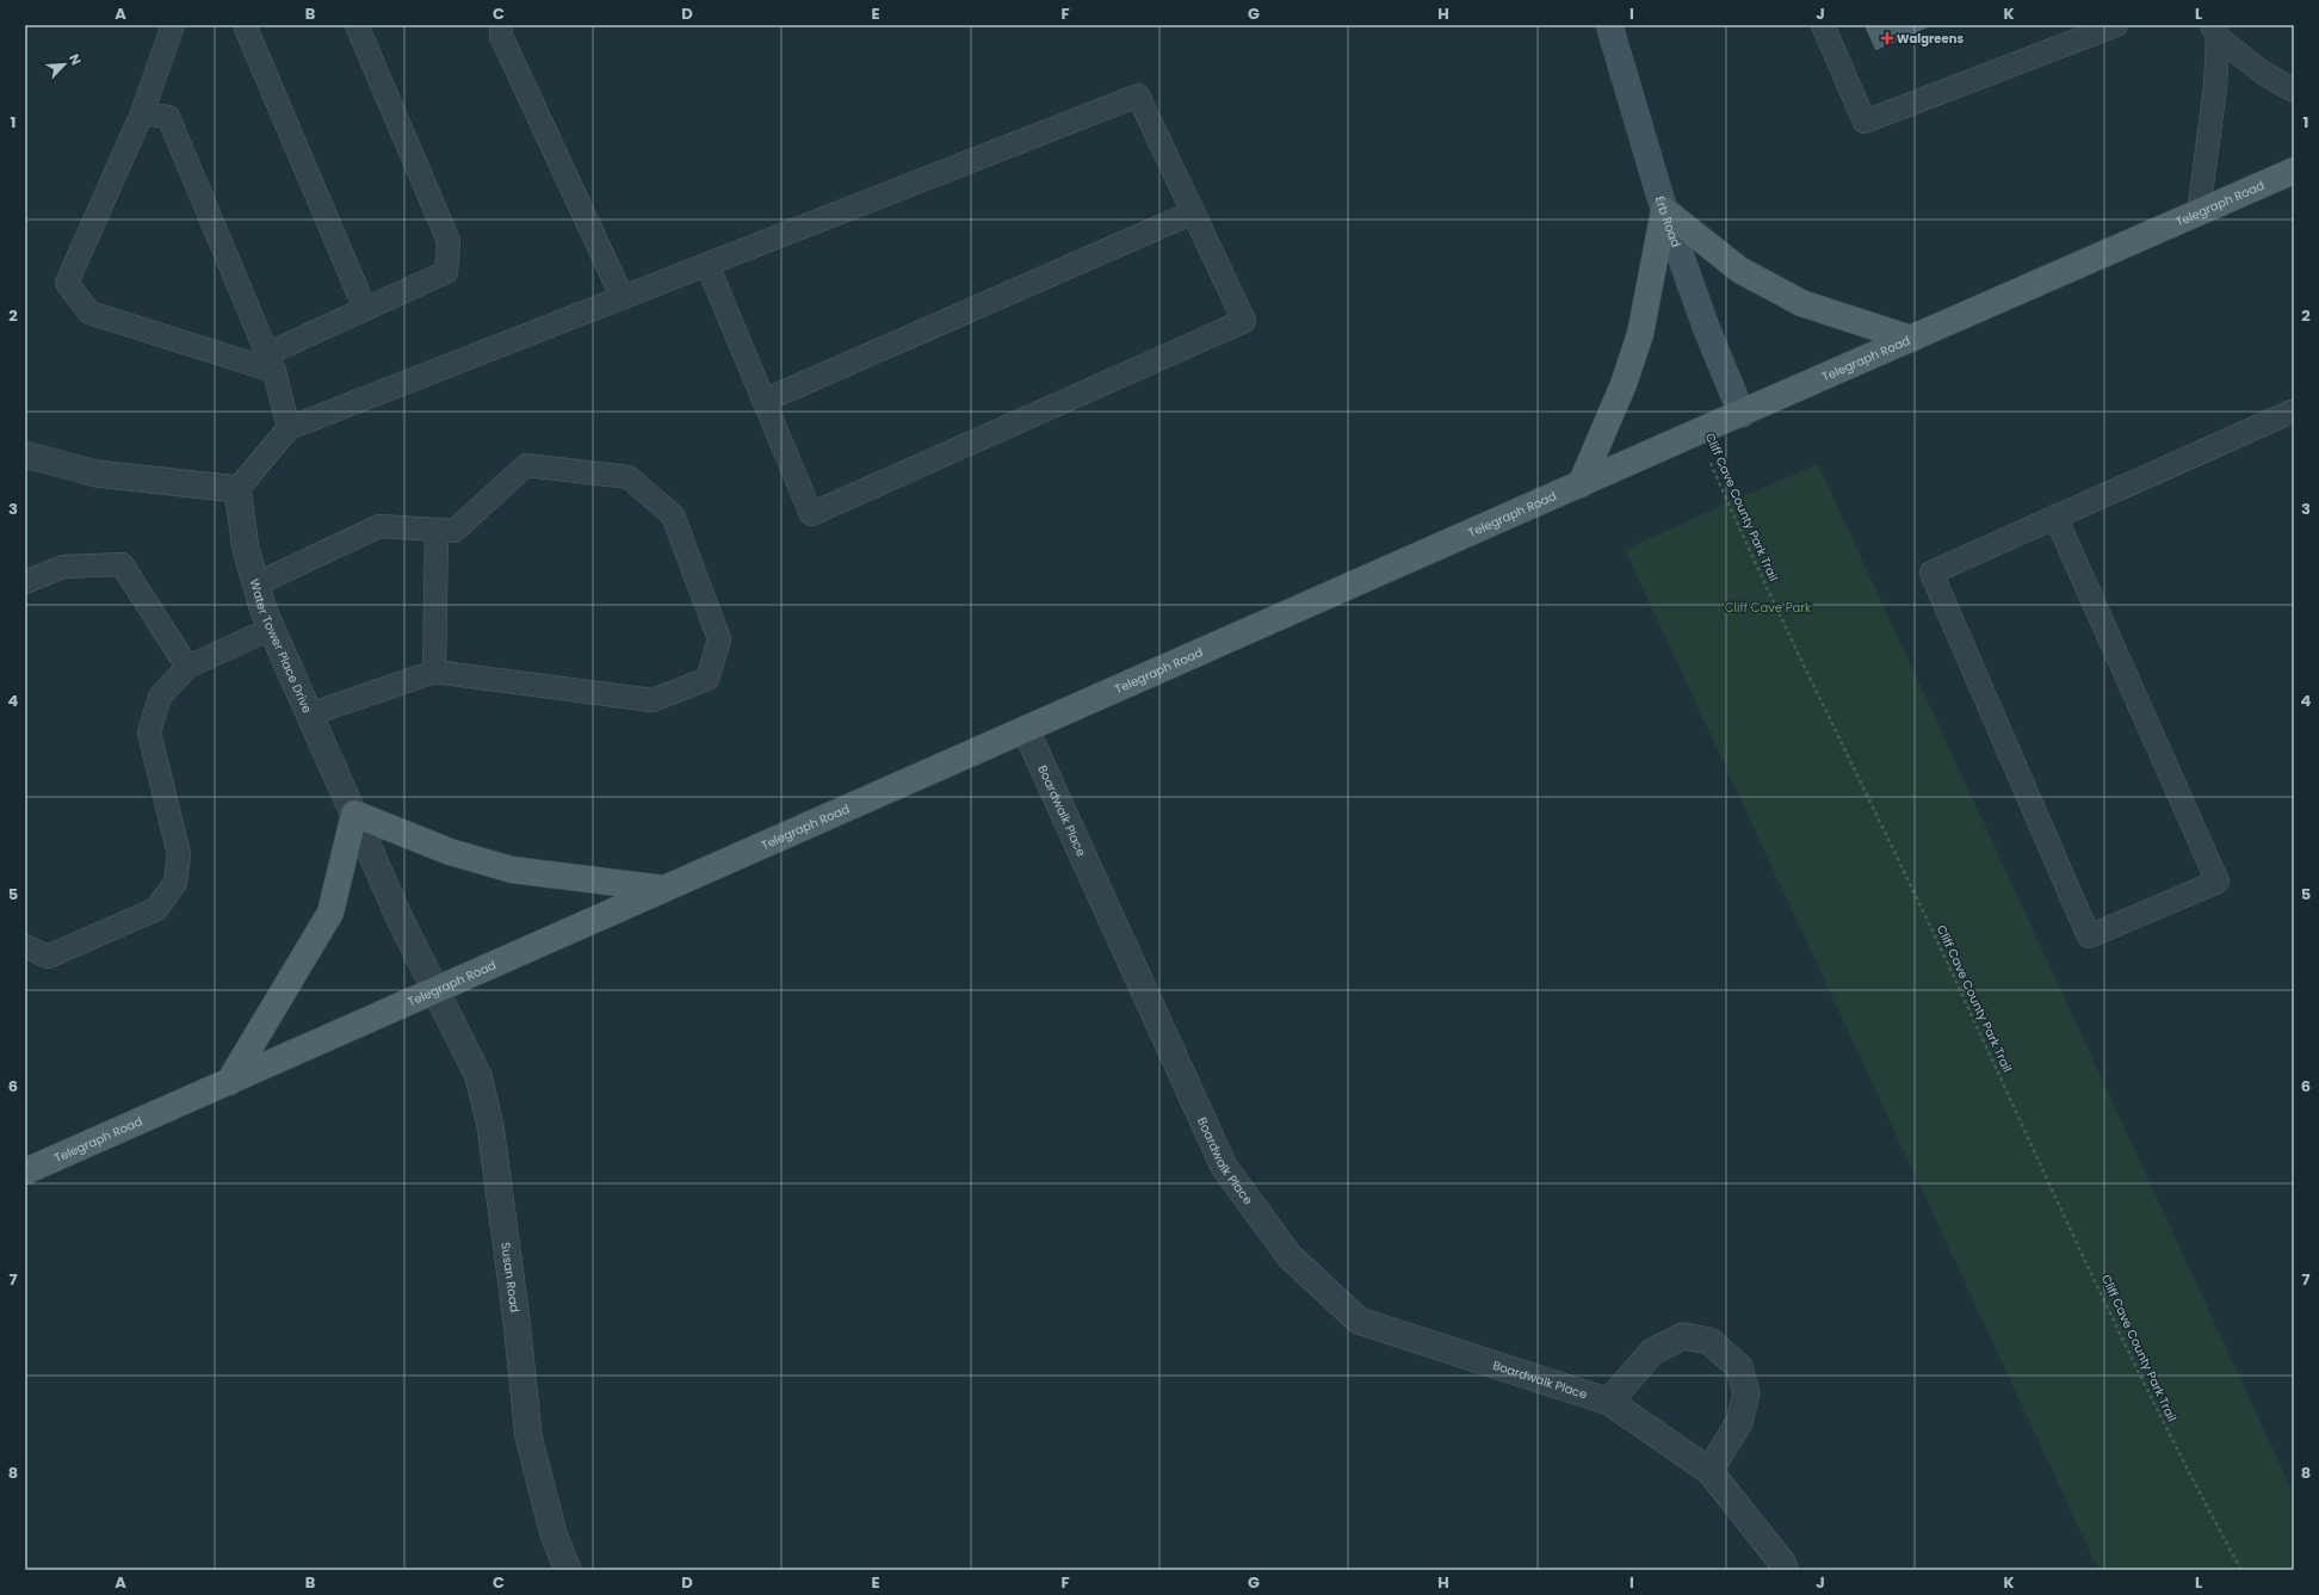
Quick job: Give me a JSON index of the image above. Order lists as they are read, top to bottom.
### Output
{
  "streets": {
    "main road": ["Telegraph Road"],
    "street": [
      "Erb Road",
      "Water Tower Place Drive",
      "Boardwalk Place",
      "Susan Road"
    ],
    "path": ["Cliff Cave County Park Trail"]
  },
  "crossings": [
    ["Telegraph Road", "Erb Road"],
    ["Telegraph Road", "Cliff Cave County Park Trail"],
    ["Telegraph Road", "Water Tower Place Drive"],
    ["Telegraph Road", "Boardwalk Place"],
    ["Telegraph Road", "Susan Road"],
    ["Water Tower Place Drive", "Susan Road"]
  ],
  "parks": ["Cliff Cave Park"],
  "places": {
    "health": ["Walgreens"]
  },
  "north": "top right",
  "grid": {
    "columns": [
      "A",
      "B",
      "C",
      "D",
      "E",
      "F",
      "G",
      "H",
      "I",
      "J",
      "K",
      "L"
    ],
    "rows": [
      "1",
      "2",
      "3",
      "4",
      "5",
      "6",
      "7",
      "8"
    ]
  }
}
